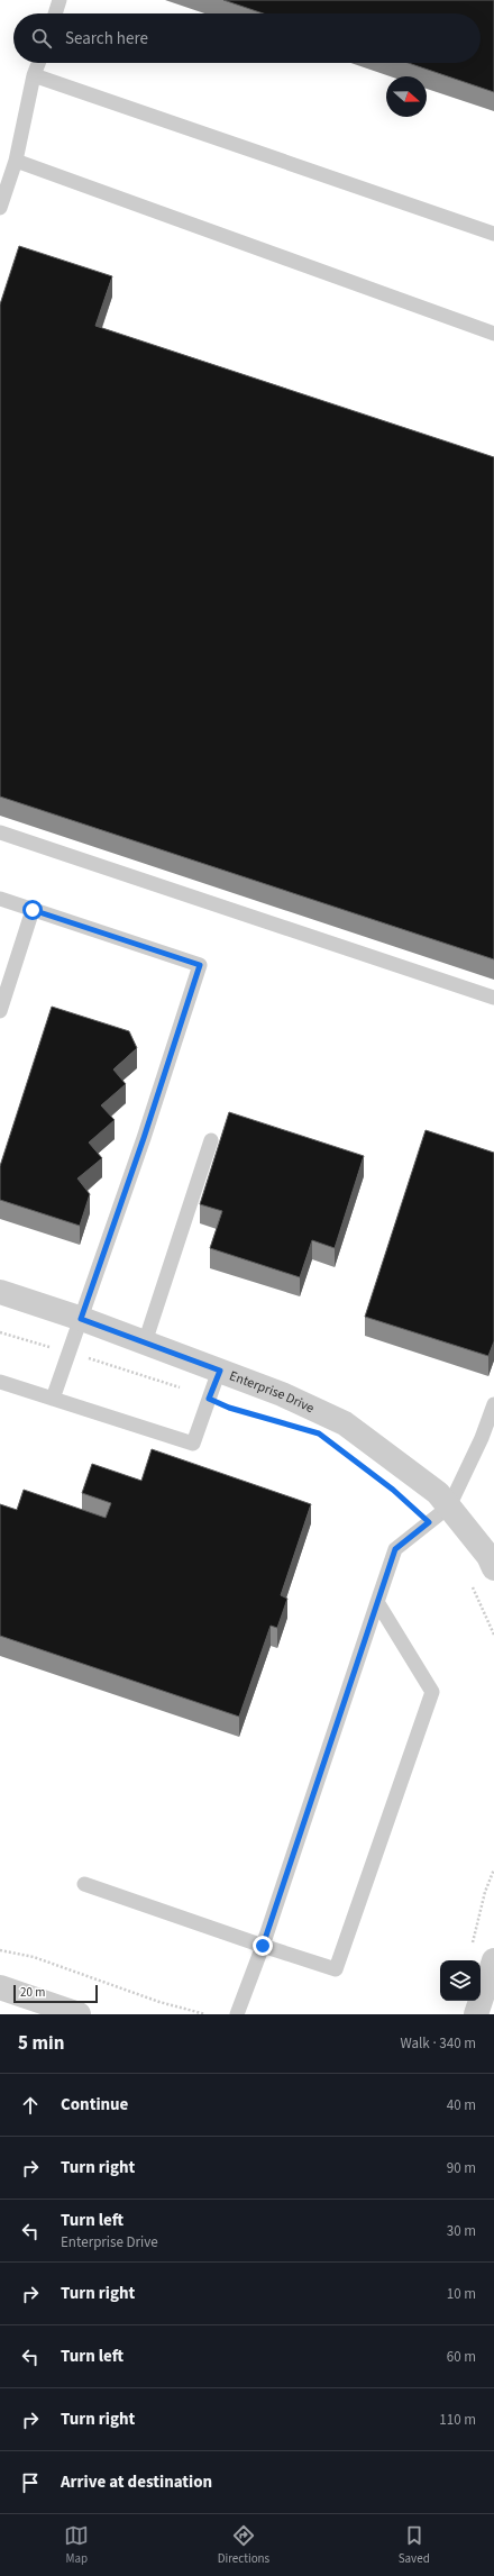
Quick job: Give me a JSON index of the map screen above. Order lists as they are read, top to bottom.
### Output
{
  "streets": {
    "street": ["Enterprise Drive"]
  },
  "scale_bar": "20 m",
  "north": "right",
  "page": {
    "search": "Search here",
    "scale": "20 m",
    "heading": ["5 min", "Walk · 340 m"],
    "list": [
      ["Continue", "40 m"],
      ["Turn right", "90 m"],
      ["Turn left", "Enterprise Drive", "30 m"],
      ["Turn right", "10 m"],
      ["Turn left", "60 m"],
      ["Turn right", "110 m"],
      "Arrive at destination"
    ],
    "nav": ["Map", "Directions", "Saved"]
  }
}
